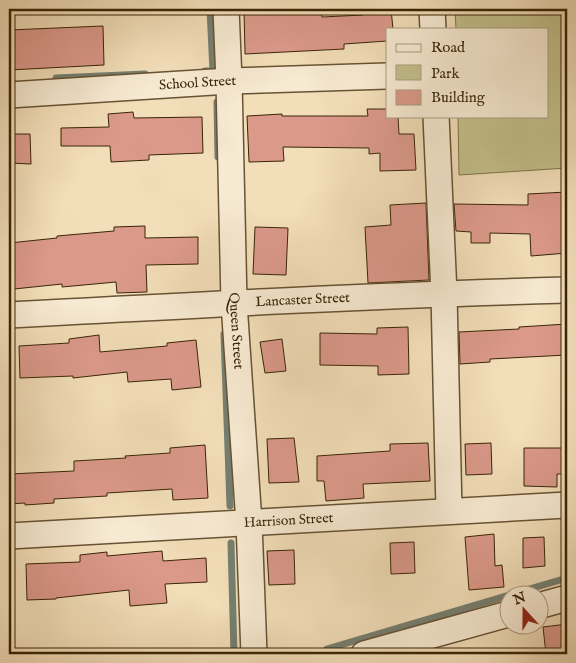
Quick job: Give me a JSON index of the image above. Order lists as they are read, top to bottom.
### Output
{
  "streets": {
    "street": [
      "School Street",
      "Lancaster Street",
      "Queen Street",
      "Harrison Street"
    ]
  },
  "crossings": [
    ["School Street", "Queen Street"],
    ["Lancaster Street", "Queen Street"],
    ["Queen Street", "Harrison Street"]
  ],
  "legend": ["Road", "Park", "Building"],
  "north": "top"
}
